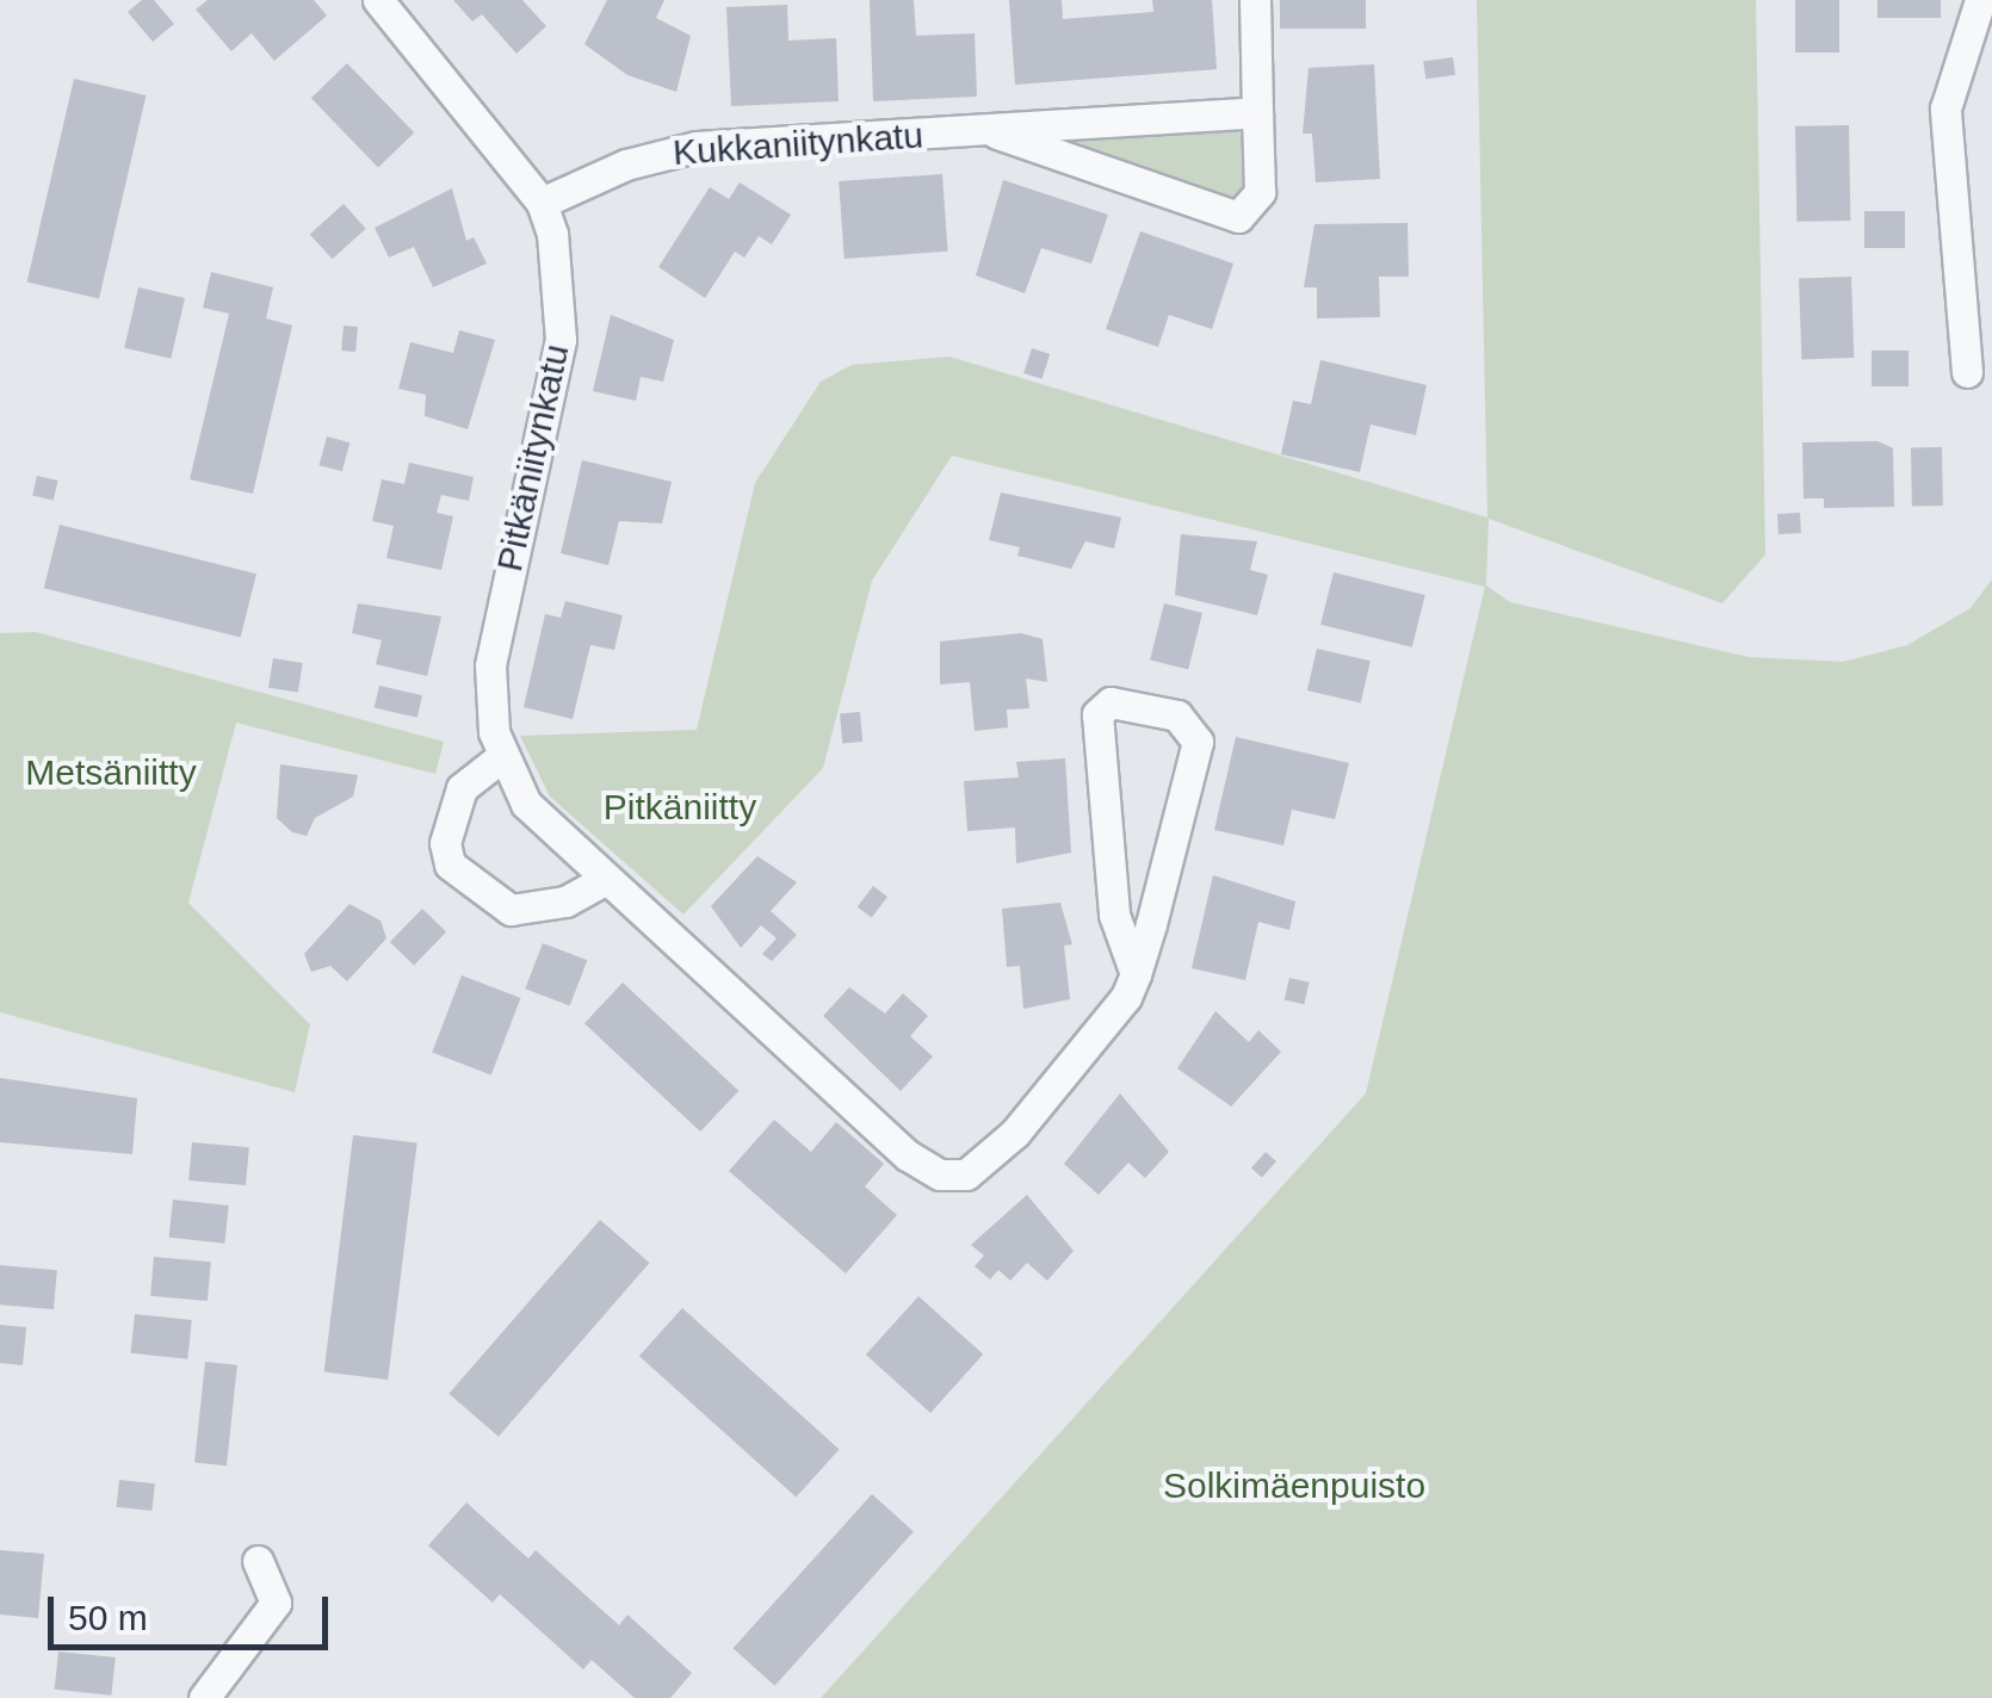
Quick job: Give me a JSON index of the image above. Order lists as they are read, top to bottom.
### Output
{
  "streets": {
    "street": ["Kukkaniitynkatu", "Pitkäniitynkatu"]
  },
  "crossings": [
    ["Kukkaniitynkatu", "Pitkäniitynkatu"]
  ],
  "parks": ["Metsäniitty", "Pitkäniitty", "Solkimäenpuisto"],
  "scale_bar": "50 m"
}
